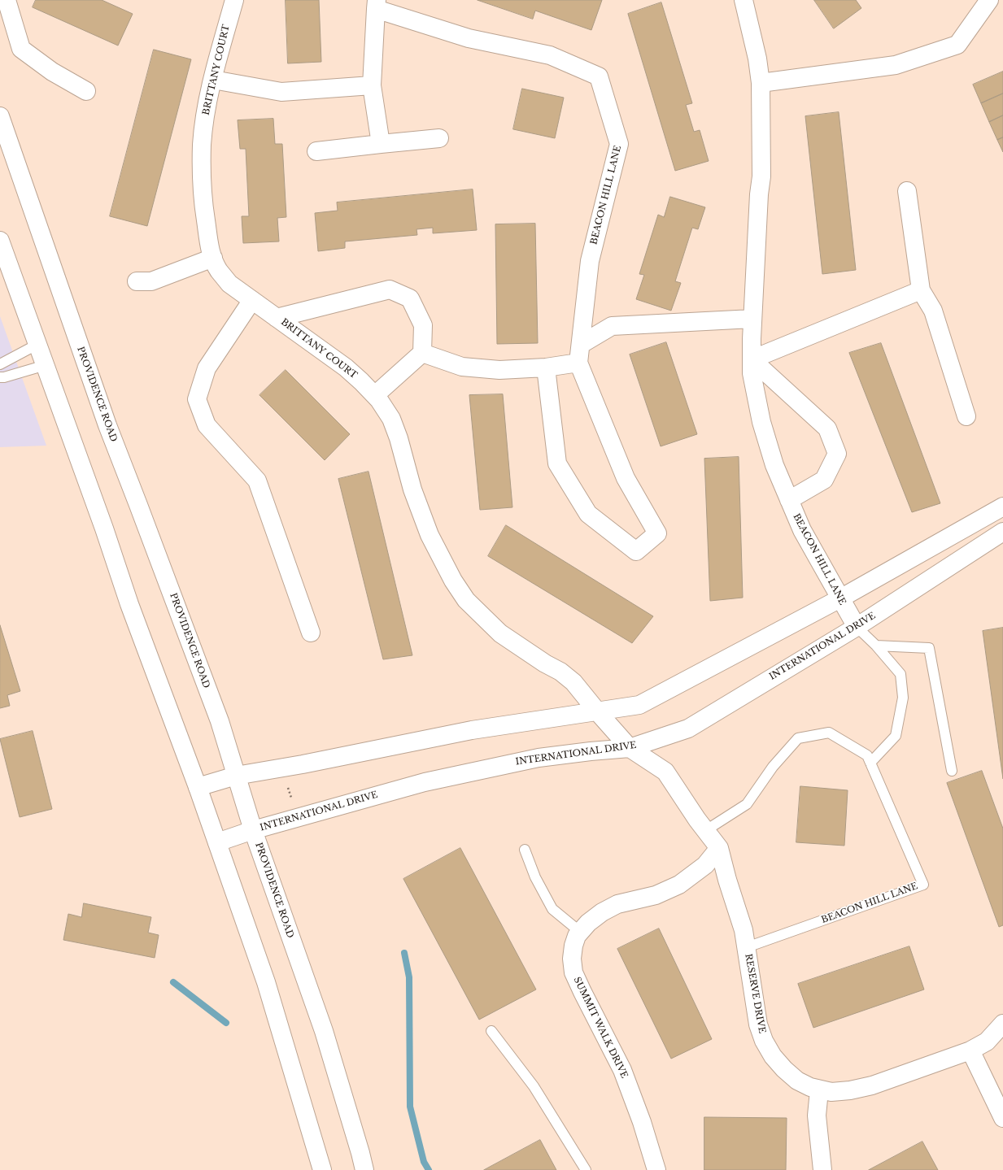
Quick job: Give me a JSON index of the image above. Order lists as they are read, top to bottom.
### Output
{
  "streets": {
    "street": [
      "BRITTANY COURT",
      "BEACON HILL LANE",
      "PROVIDENCE ROAD",
      "INTERNATIONAL DRIVE",
      "RESERVE DRIVE",
      "SUMMIT WALK DRIVE"
    ]
  },
  "crossings": [
    ["BRITTANY COURT", "INTERNATIONAL DRIVE"],
    ["BRITTANY COURT", "RESERVE DRIVE"],
    ["BEACON HILL LANE", "INTERNATIONAL DRIVE"],
    ["BEACON HILL LANE", "RESERVE DRIVE"],
    ["PROVIDENCE ROAD", "INTERNATIONAL DRIVE"],
    ["INTERNATIONAL DRIVE", "RESERVE DRIVE"],
    ["RESERVE DRIVE", "SUMMIT WALK DRIVE"]
  ]
}
